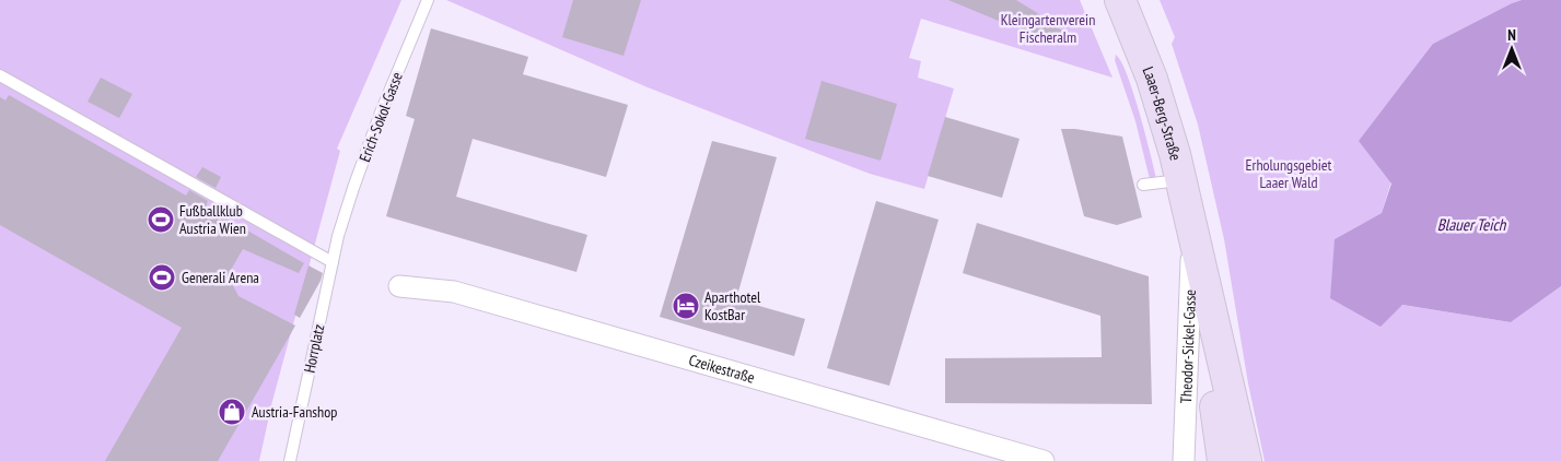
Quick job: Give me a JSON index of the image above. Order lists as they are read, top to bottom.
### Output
{
  "streets": {
    "main road": ["Laaer-Berg-Straße"],
    "street": ["Theodor-Sickel-Gasse", "Czeikestraße"],
    "lane": ["Erich-Sokol-Gasse", "Horrplatz"]
  },
  "crossings": [
    ["Laaer-Berg-Straße", "Theodor-Sickel-Gasse"],
    ["Erich-Sokol-Gasse", "Horrplatz"]
  ],
  "water": ["Blauer Teich"],
  "parks": ["Kleingartenverein Fischeralm", "Erholungsgebiet Laaer Wald"],
  "places": {
    "sports": ["Fußballklub Austria Wien", "Generali Arena"],
    "hotel": ["Aparthotel KostBar"],
    "shop": ["Austria-Fanshop"]
  },
  "north": "top"
}
